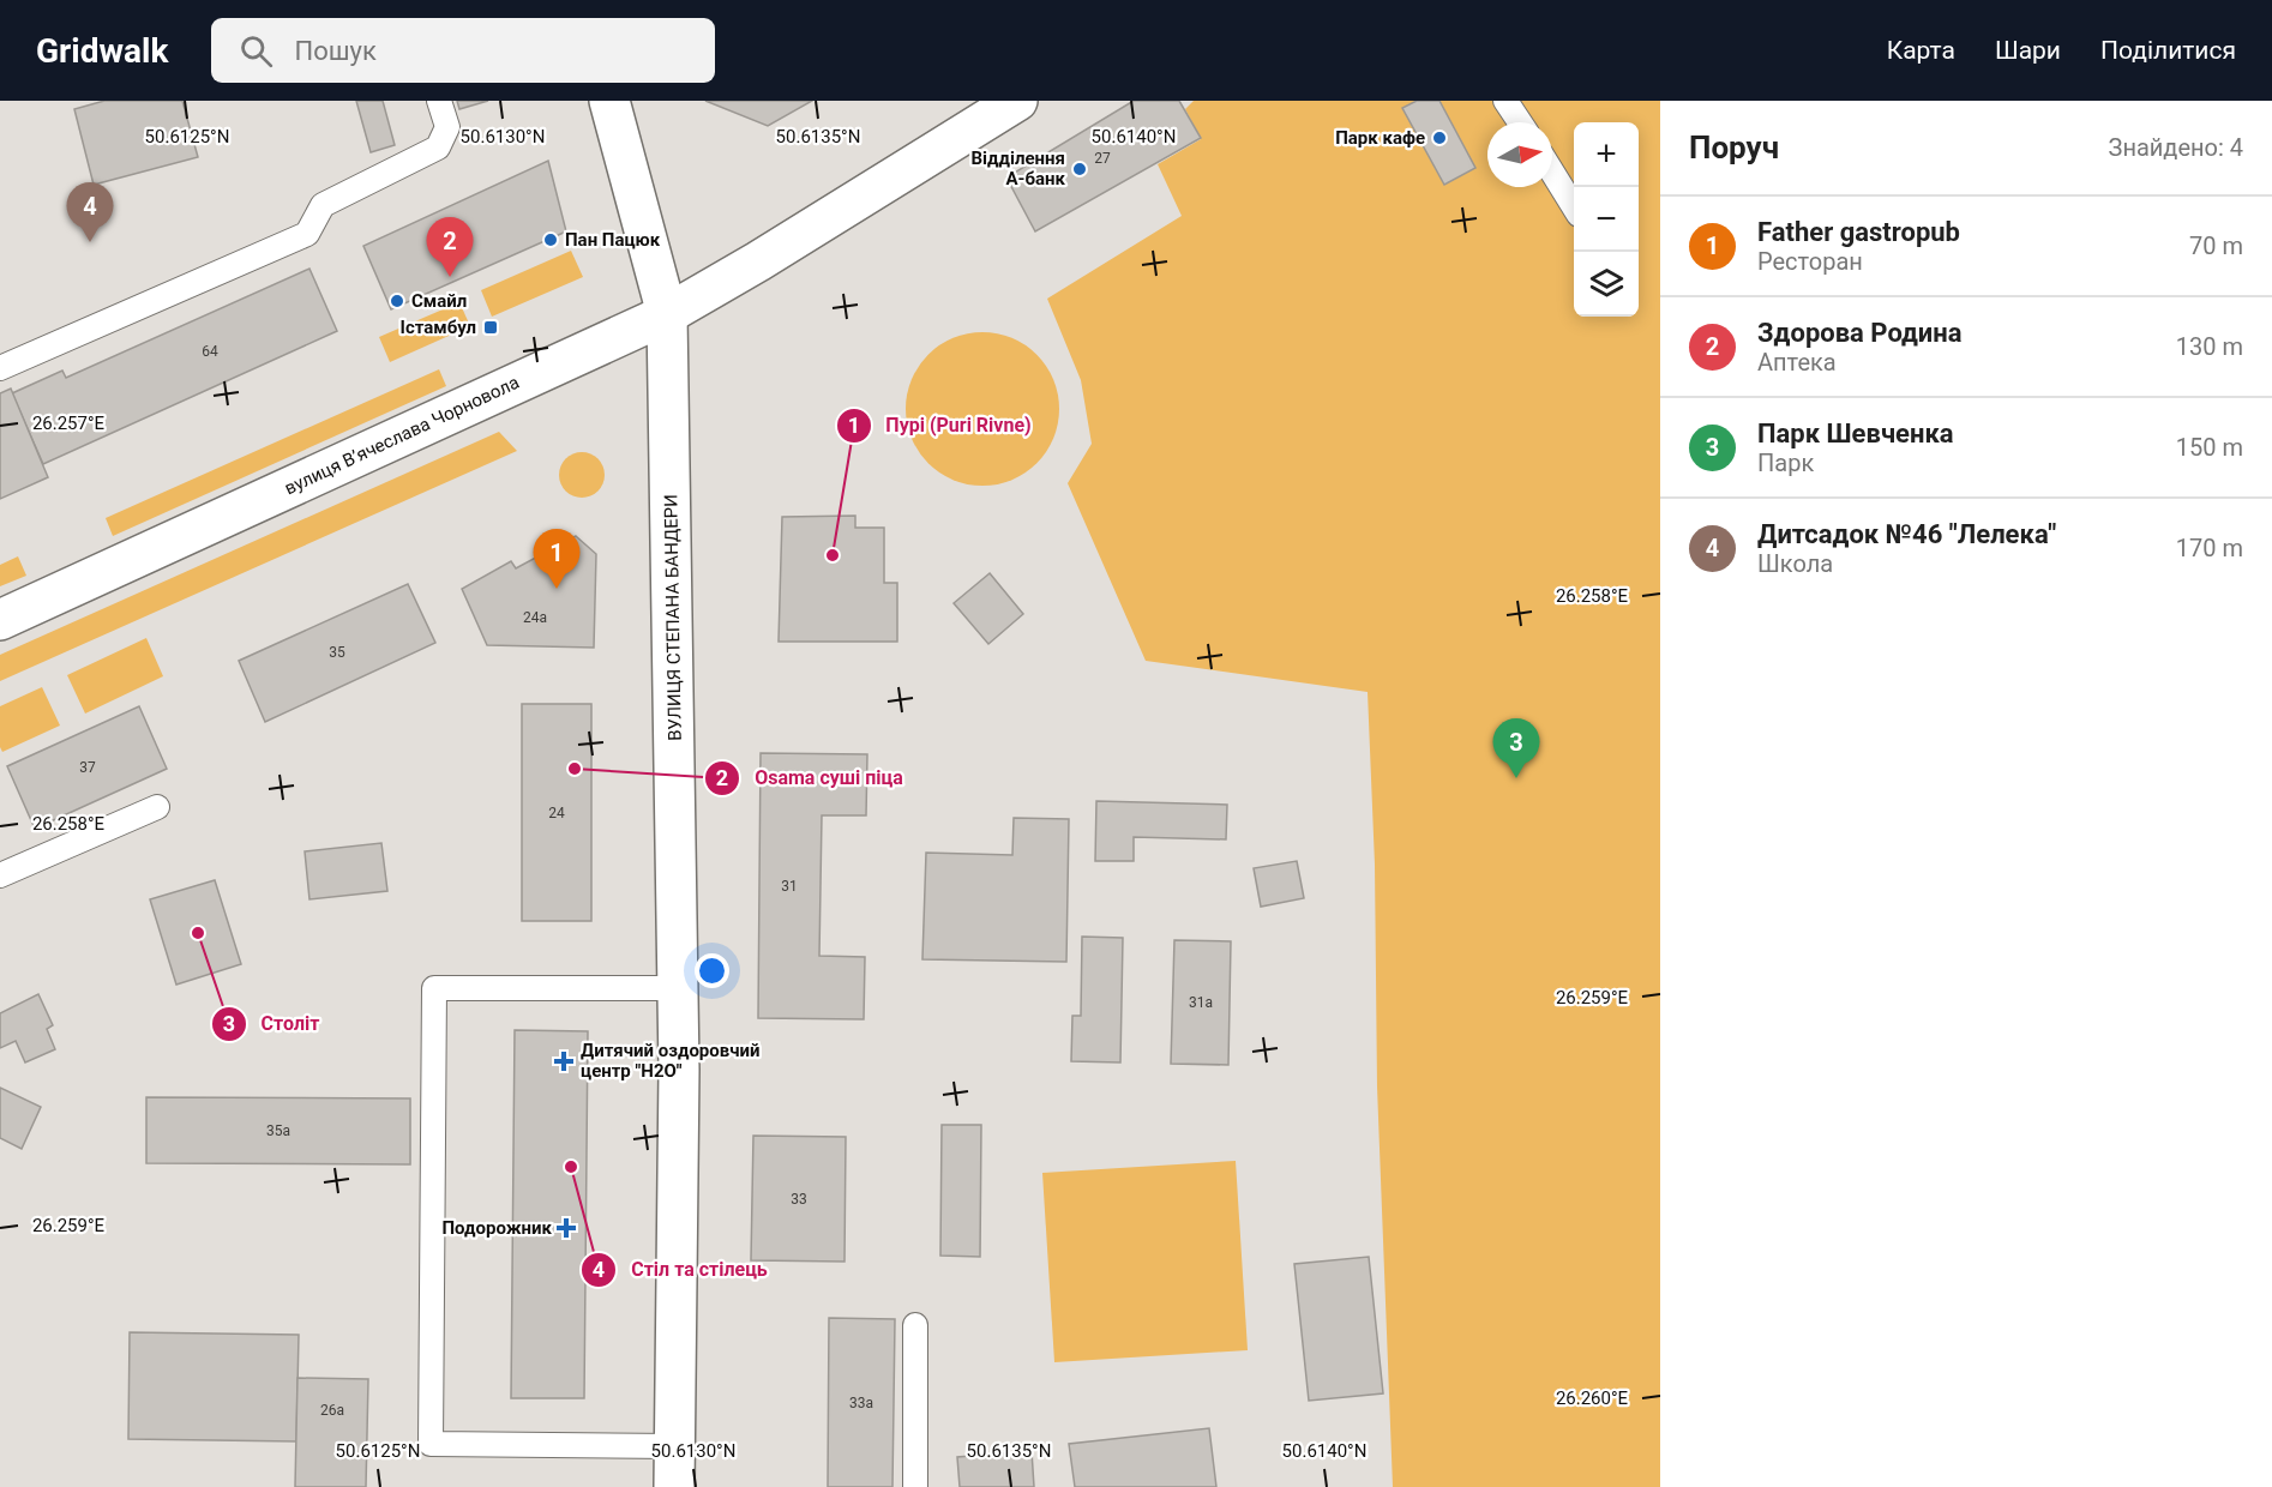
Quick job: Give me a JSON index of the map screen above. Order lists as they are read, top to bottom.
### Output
{
  "streets": {
    "main road": ["вулиця Вʼячеслава Чорновола", "ВУЛИЦЯ СТЕПАНА БАНДЕРИ"]
  },
  "crossings": [
    ["вулиця Вʼячеслава Чорновола", "ВУЛИЦЯ СТЕПАНА БАНДЕРИ"]
  ],
  "places": {
    "other": [
      "Парк кафе",
      "Відділення А-банк",
      "Пан Пацюк",
      "Смайл",
      "Пурі (Puri Rivne)",
      "Osama суші піца",
      "Століт",
      "Стіл та стілець"
    ],
    "transit": ["Істамбул"],
    "health": ["Дитячий оздоровчий центр \"H2O\"", "Подорожник"]
  },
  "house_numbers": [
    "27",
    "64",
    "24а",
    "35",
    "37",
    "24",
    "31",
    "31а",
    "35а",
    "33",
    "33а",
    "26а"
  ],
  "north": "right",
  "page": {
    "header": "Gridwalk",
    "search": "Пошук",
    "nav": ["Карта", "Шари", "Поділитися"],
    "heading": ["Поруч", "Знайдено: 4"],
    "map_buttons": ["+", "−"],
    "pins": [
      "4",
      "2",
      "1",
      "3"
    ],
    "list": [
      {
        "mark": "1",
        "name": "Father gastropub",
        "note": "Ресторан",
        "value": "70 m"
      },
      {
        "mark": "2",
        "name": "Здорова Родина",
        "note": "Аптека",
        "value": "130 m"
      },
      {
        "mark": "3",
        "name": "Парк Шевченка",
        "note": "Парк",
        "value": "150 m"
      },
      {
        "mark": "4",
        "name": "Дитсадок №46 \"Лелека\"",
        "note": "Школа",
        "value": "170 m"
      }
    ]
  },
  "coordinates": [
    "50.6125°N",
    "50.6130°N",
    "50.6135°N",
    "50.6140°N",
    "26.257°E",
    "26.258°E",
    "26.259°E",
    "26.260°E"
  ]
}
